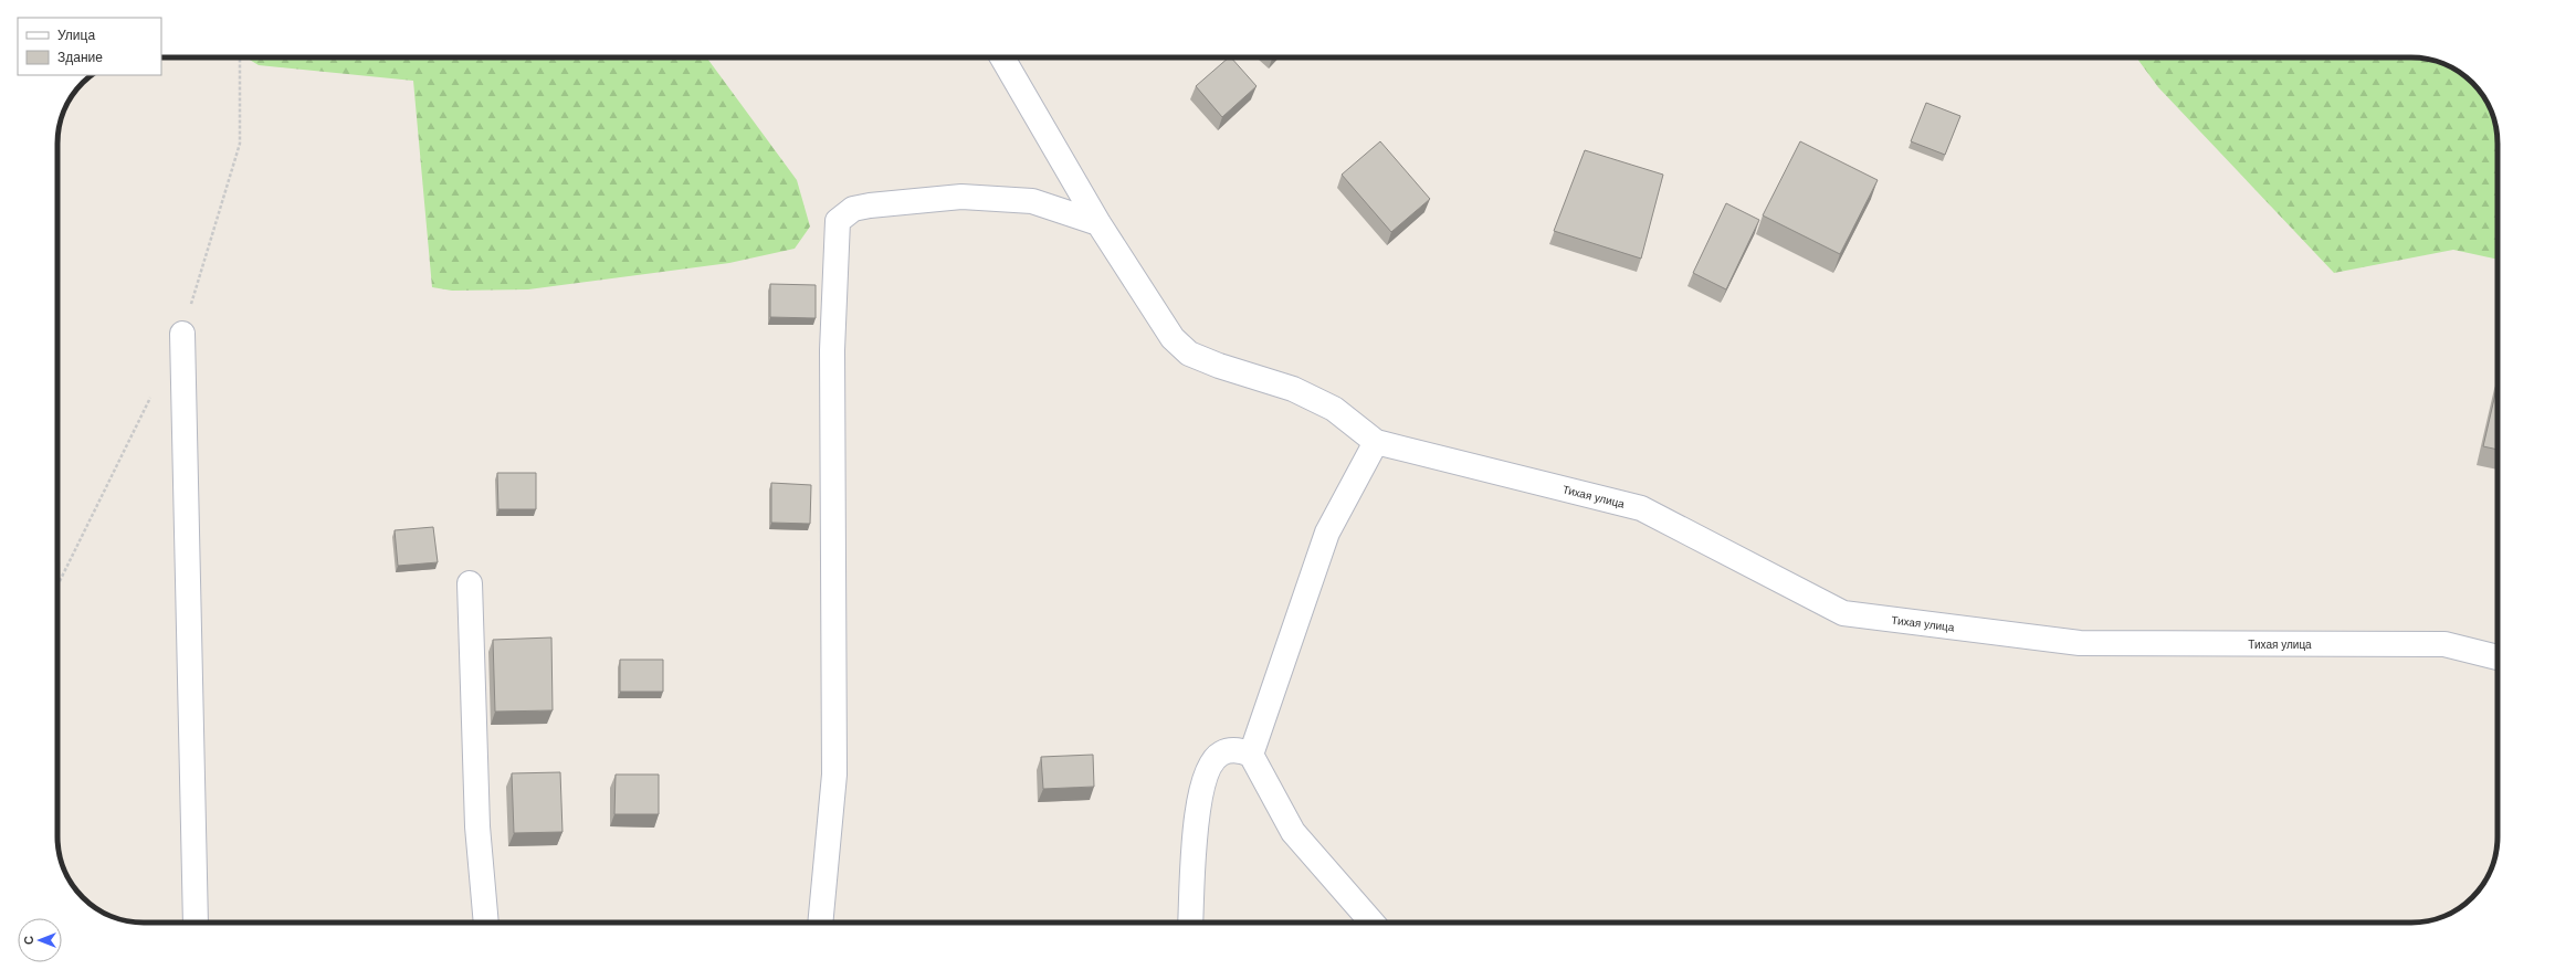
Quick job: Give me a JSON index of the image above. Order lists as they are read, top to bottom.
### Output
{
  "streets": {
    "street": ["Тихая улица"]
  },
  "legend": ["Улица", "Здание"],
  "north": "left"
}
